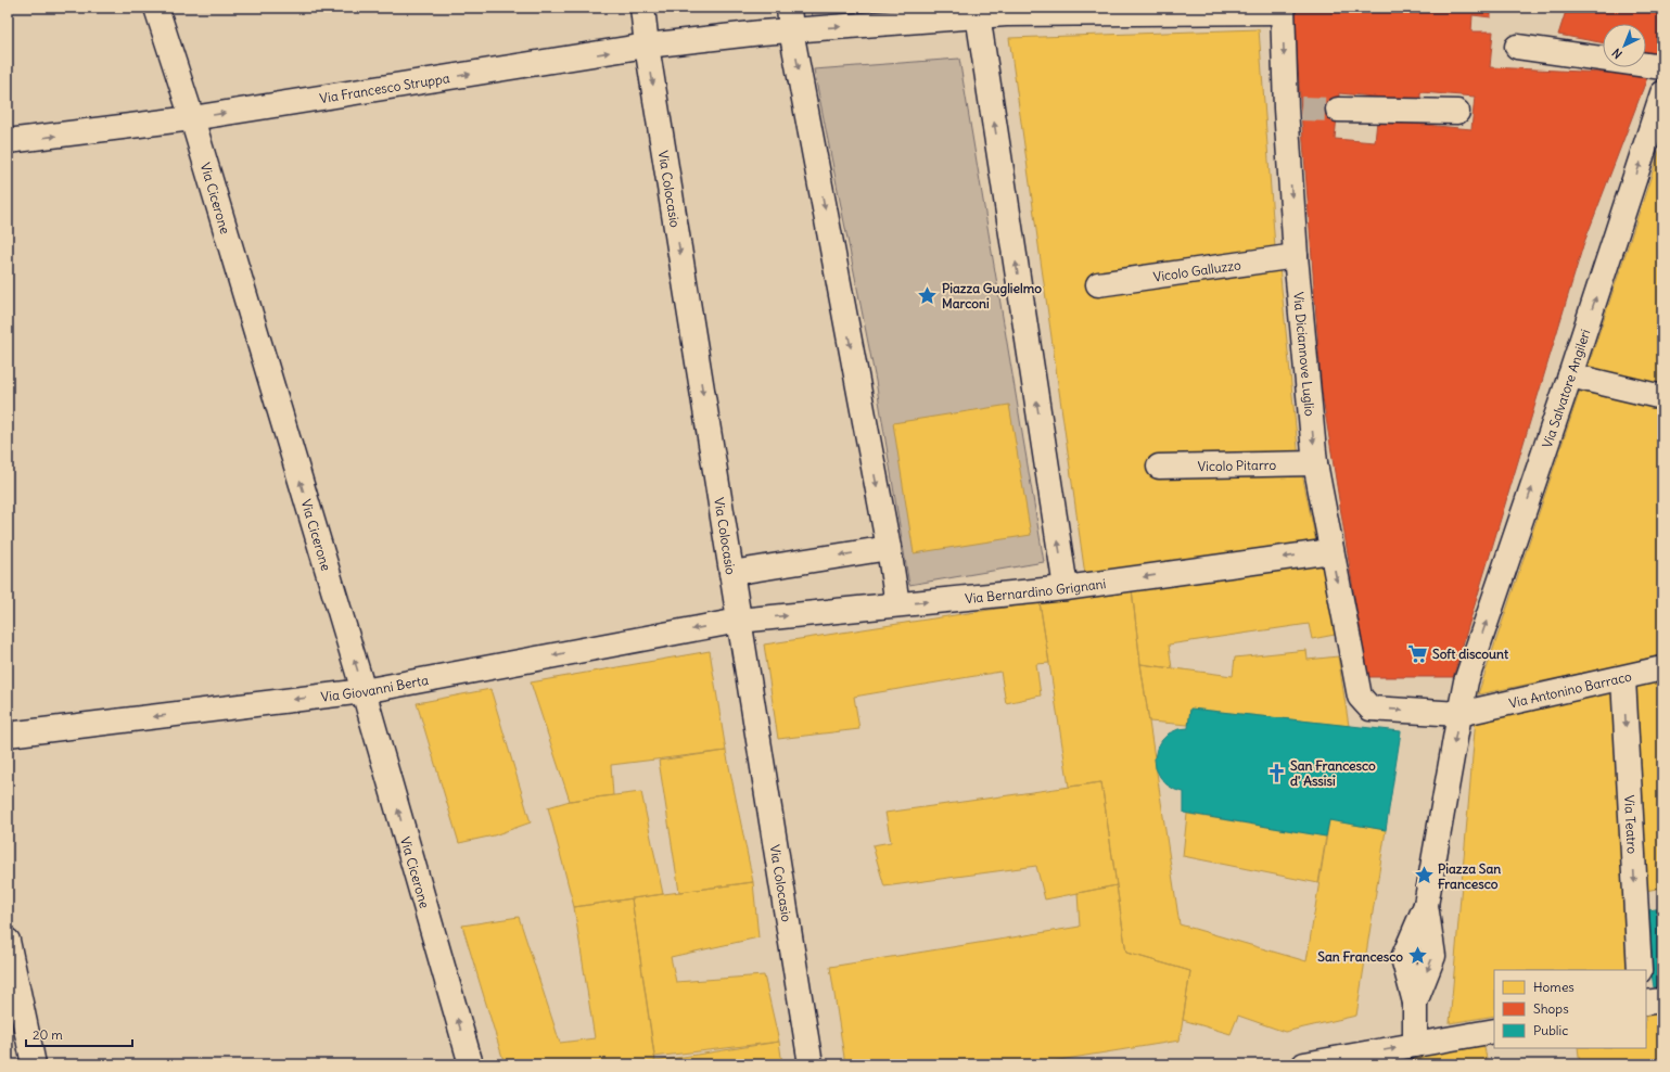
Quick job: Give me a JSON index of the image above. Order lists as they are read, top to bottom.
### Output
{
  "streets": {
    "street": [
      "Via Francesco Struppa",
      "Via Colocasio",
      "Via Cicerone",
      "Vicolo Galluzzo",
      "Via Diciannove Luglio",
      "Via Salvatore Angileri",
      "Vicolo Pitarro",
      "Via Bernardino Grignani",
      "Via Giovanni Berta",
      "Via Antonino Barraco",
      "Via Teatro"
    ]
  },
  "crossings": [
    ["Via Francesco Struppa", "Via Colocasio"],
    ["Via Francesco Struppa", "Via Cicerone"],
    ["Via Francesco Struppa", "Via Diciannove Luglio"],
    ["Via Colocasio", "Via Bernardino Grignani"],
    ["Via Colocasio", "Via Giovanni Berta"],
    ["Via Cicerone", "Via Giovanni Berta"],
    ["Vicolo Galluzzo", "Via Diciannove Luglio"],
    ["Via Diciannove Luglio", "Vicolo Pitarro"],
    ["Via Diciannove Luglio", "Via Bernardino Grignani"],
    ["Via Diciannove Luglio", "Via Antonino Barraco"],
    ["Via Salvatore Angileri", "Via Antonino Barraco"],
    ["Via Bernardino Grignani", "Via Giovanni Berta"],
    ["Via Antonino Barraco", "Via Teatro"]
  ],
  "one_way": [
    "Via Francesco Struppa",
    "Via Cicerone",
    "Via Diciannove Luglio",
    "Via Salvatore Angileri",
    "Via Giovanni Berta",
    "Via Antonino Barraco"
  ],
  "places": {
    "place": ["Piazza Guglielmo Marconi", "Piazza San Francesco", "San Francesco"],
    "supermarket": ["Soft discount"],
    "church": ["San Francesco d' Assisi"]
  },
  "legend": ["Homes", "Shops", "Public"],
  "scale_bar": "20 m",
  "north": "bottom left"
}
